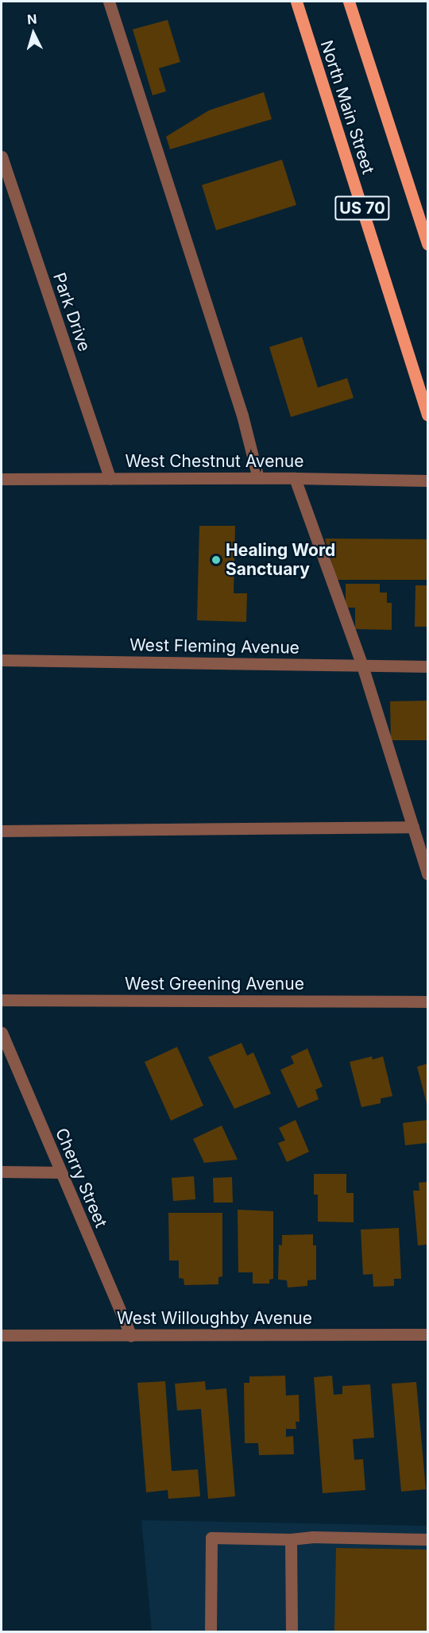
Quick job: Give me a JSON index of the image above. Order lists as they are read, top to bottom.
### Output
{
  "streets": {
    "main road": ["North Main Street", "US 70"],
    "street": [
      "Park Drive",
      "West Chestnut Avenue",
      "West Fleming Avenue",
      "West Greening Avenue",
      "Cherry Street",
      "West Willoughby Avenue"
    ]
  },
  "crossings": [
    ["Park Drive", "West Chestnut Avenue"],
    ["Cherry Street", "West Willoughby Avenue"]
  ],
  "places": ["Healing Word Sanctuary"],
  "north": "top"
}
